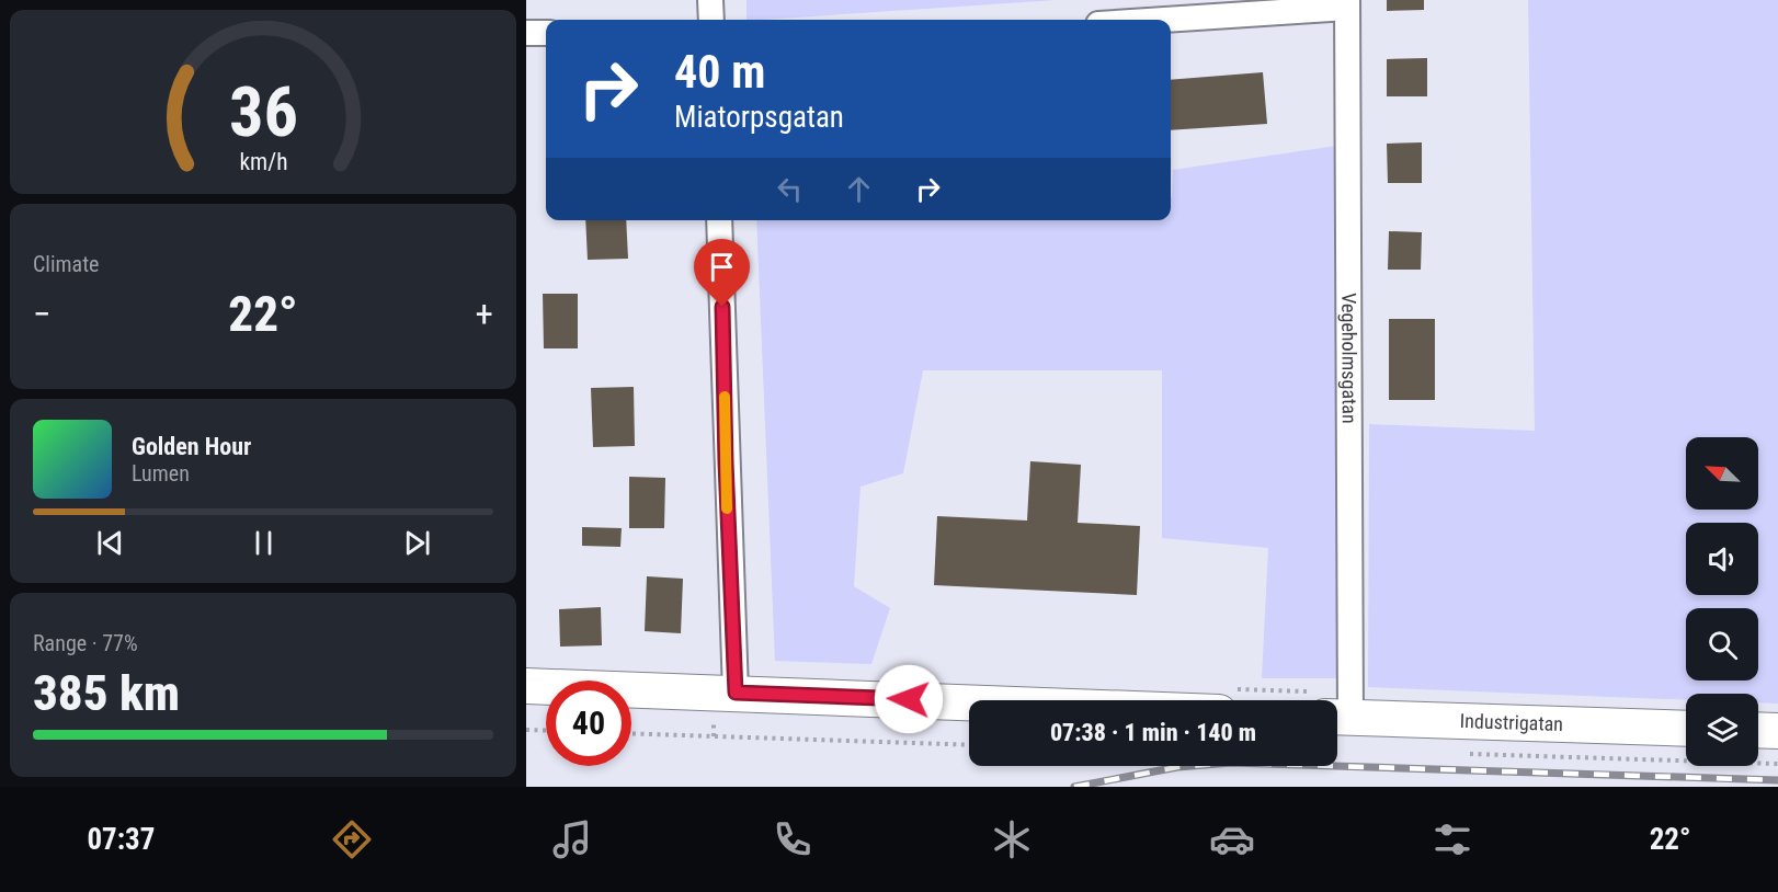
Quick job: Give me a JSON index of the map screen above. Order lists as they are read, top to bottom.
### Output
{
  "streets": {
    "street": ["Vegeholmsgatan", "Industrigatan"]
  },
  "crossings": [
    ["Vegeholmsgatan", "Industrigatan"]
  ],
  "north": "top left",
  "page": {
    "turn": ["40 m", "Miatorpsgatan"],
    "tile": [
      "Climate",
      ["Range · 77%", "385 km"]
    ],
    "heat": ["−", "22°", "+"],
    "song": ["Golden Hour", "Lumen"],
    "limit": "40",
    "trip": "07:38 · 1 min · 140 m",
    "tabs": ["07:37", "22°"],
    "gauge": ["36", "km/h"]
  }
}
